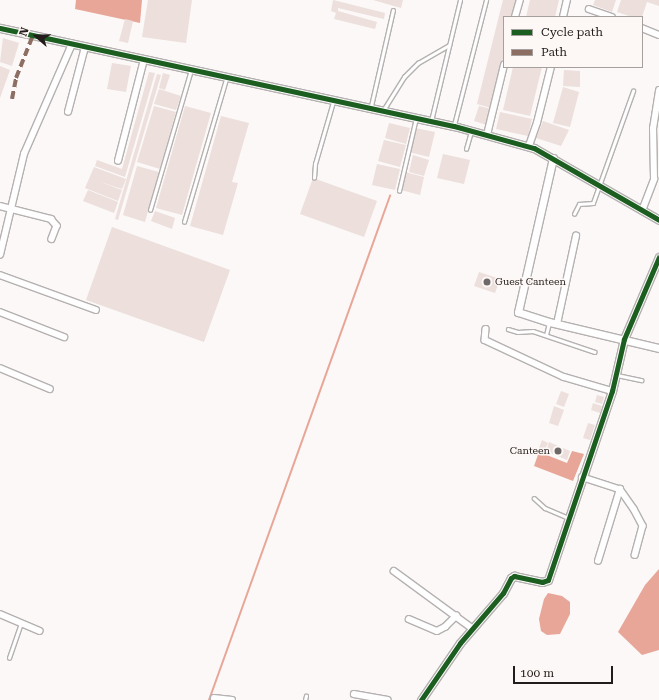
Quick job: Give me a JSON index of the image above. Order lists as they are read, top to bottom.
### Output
{
  "places": ["Guest Canteen", "Canteen"],
  "legend": ["Cycle path", "Path"],
  "scale_bar": "100 m",
  "north": "left"
}
